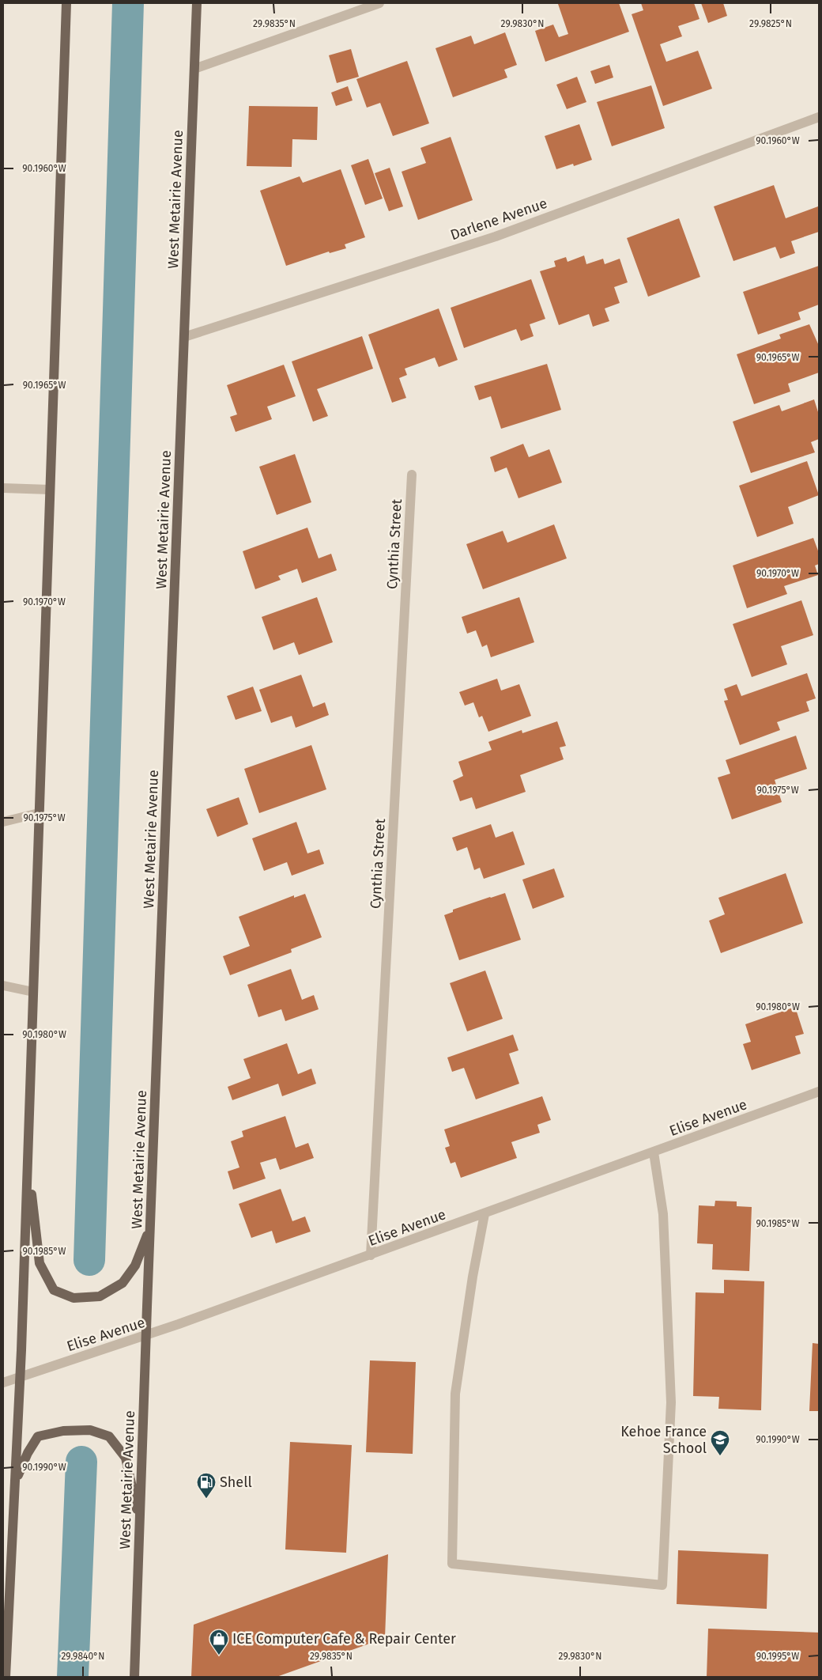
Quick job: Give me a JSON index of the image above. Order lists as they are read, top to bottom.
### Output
{
  "streets": {
    "main road": ["West Metairie Avenue"],
    "street": ["Darlene Avenue", "Cynthia Street", "Elise Avenue"]
  },
  "crossings": [
    ["West Metairie Avenue", "Darlene Avenue"],
    ["West Metairie Avenue", "Elise Avenue"],
    ["Cynthia Street", "Elise Avenue"]
  ],
  "places": {
    "school or university": ["Kehoe France School"],
    "fuel station": ["Shell"],
    "shop": ["ICE Computer Cafe & Repair Center"]
  },
  "coordinates": [
    "29.9835°N",
    "29.9830°N",
    "29.9825°N",
    "90.1960°W",
    "90.1965°W",
    "90.1970°W",
    "90.1975°W",
    "90.1980°W",
    "90.1985°W",
    "90.1990°W",
    "90.1995°W",
    "29.9840°N"
  ]
}
